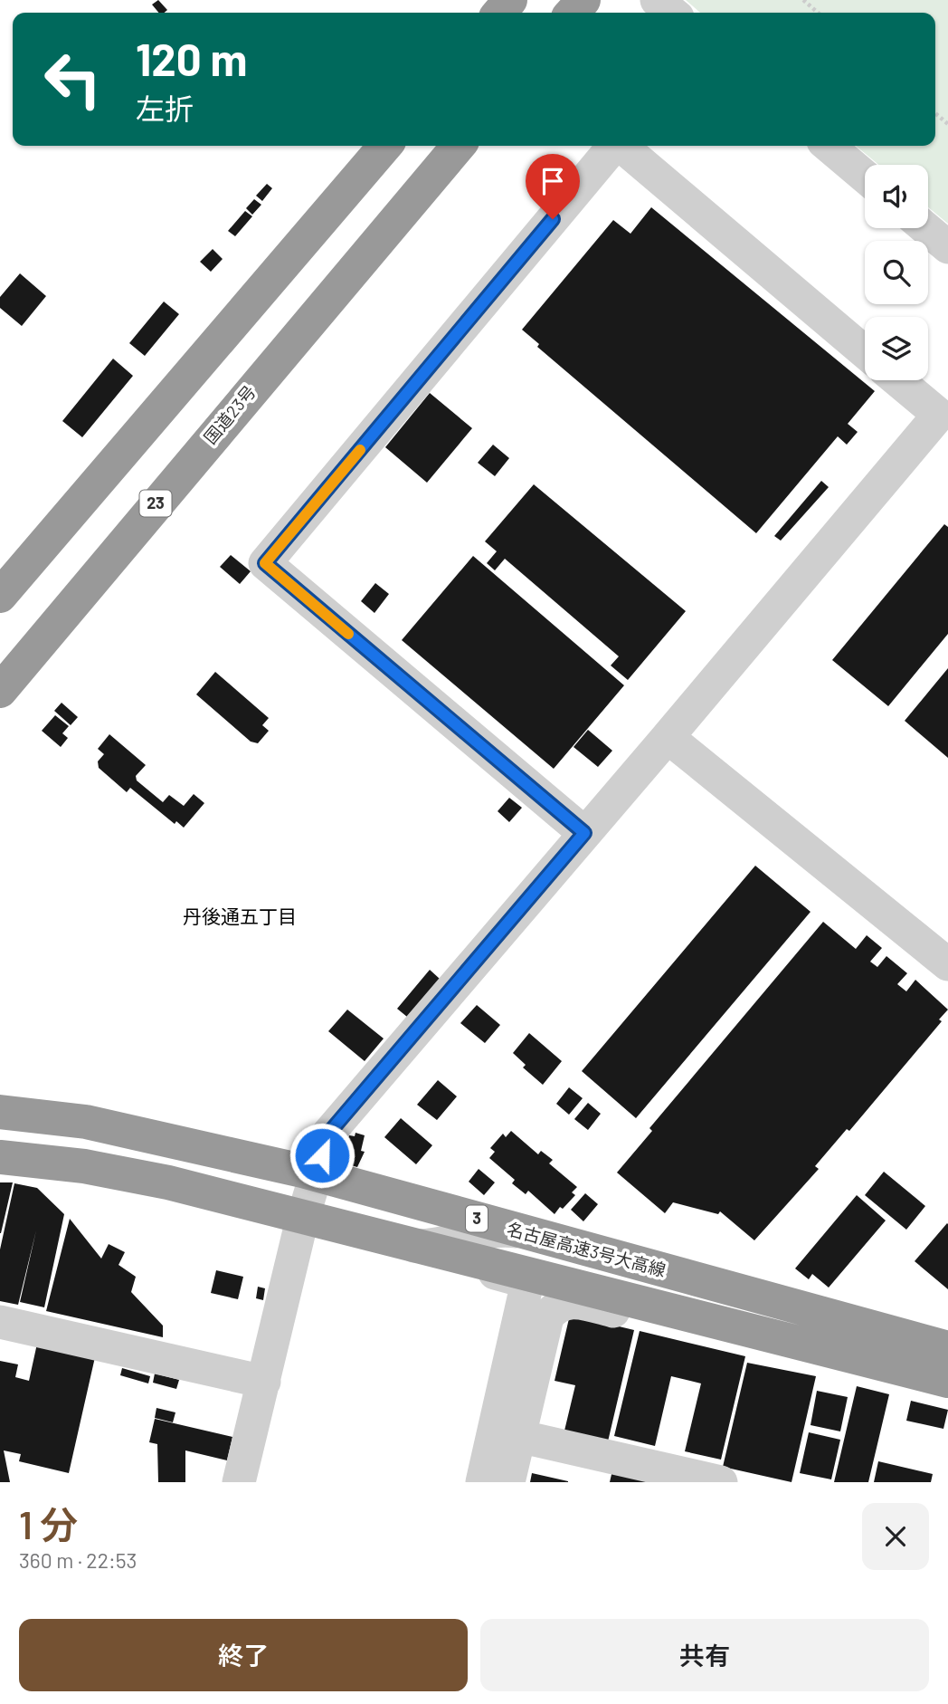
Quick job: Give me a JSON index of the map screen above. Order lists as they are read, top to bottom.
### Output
{
  "streets": {
    "highway": [
      "国道23号",
      "23",
      "3",
      "名古屋高速3号大高線"
    ]
  },
  "districts": ["丹後通五丁目"],
  "page": {
    "turn": ["120 m", "左折"],
    "heading": ["1 分", "360 m · 22:53"],
    "buttons": ["終了", "共有"]
  }
}
